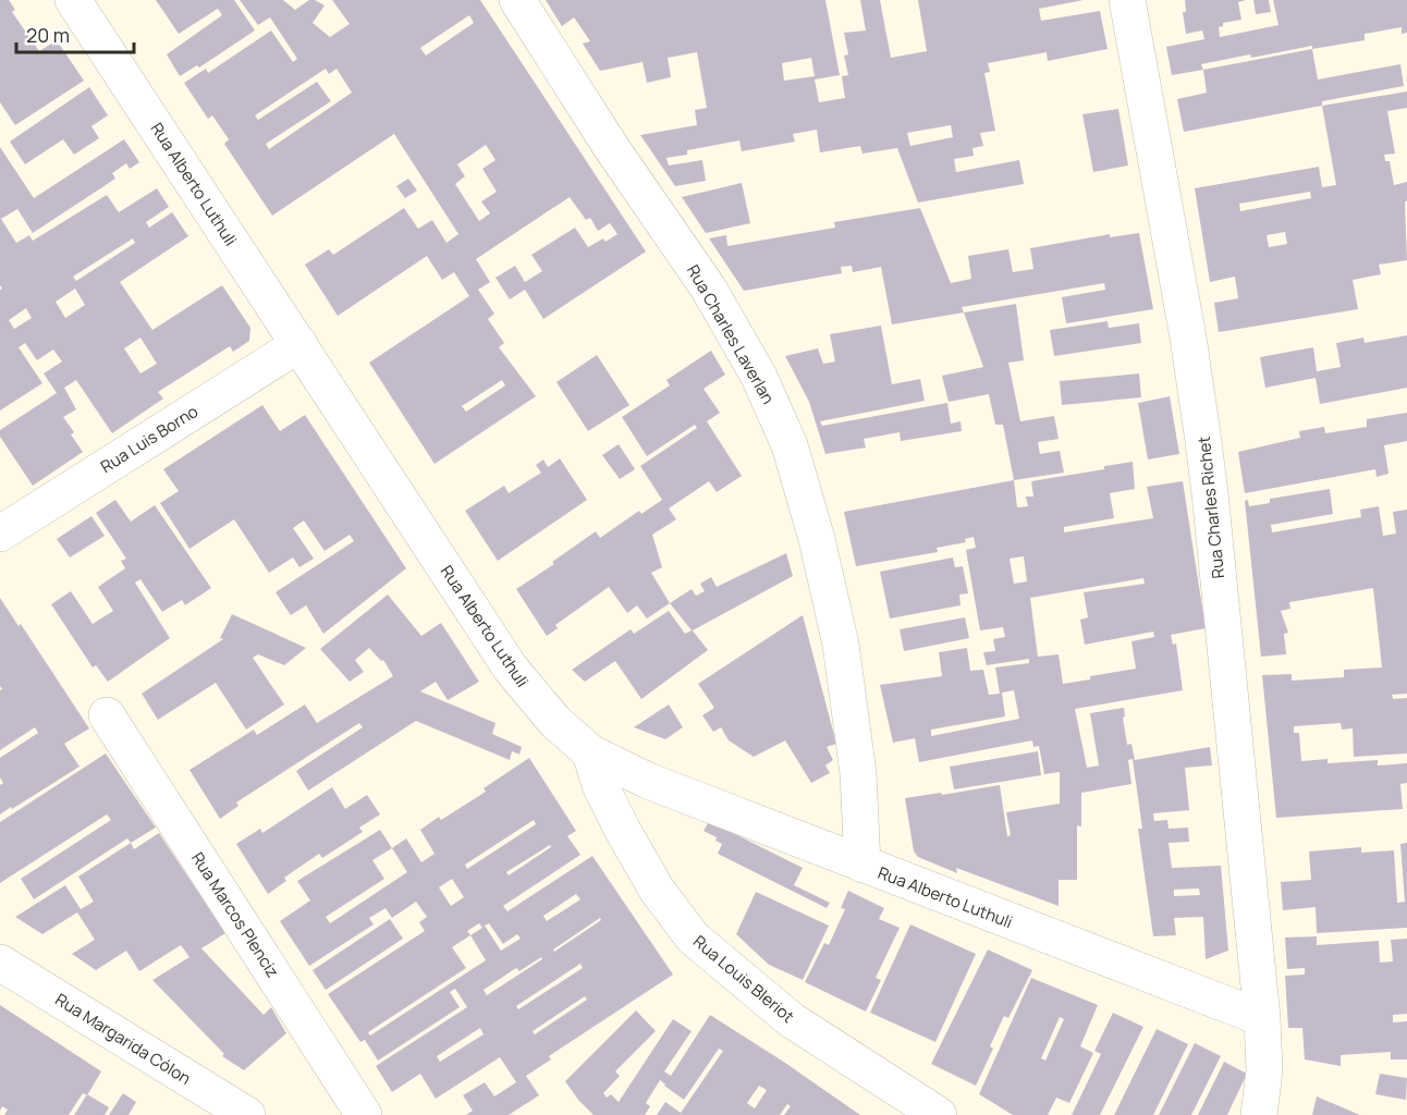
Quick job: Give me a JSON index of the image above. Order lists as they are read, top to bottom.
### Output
{
  "streets": {
    "street": [
      "Rua Alberto Luthuli",
      "Rua Charles Laverlan",
      "Rua Luis Borno",
      "Rua Charles Richet",
      "Rua Marcos Plenciz",
      "Rua Louis Bleriot",
      "Rua Margarida Cólon"
    ]
  },
  "crossings": [
    ["Rua Alberto Luthuli", "Rua Charles Laverlan"],
    ["Rua Alberto Luthuli", "Rua Luis Borno"],
    ["Rua Alberto Luthuli", "Rua Charles Richet"],
    ["Rua Alberto Luthuli", "Rua Louis Bleriot"]
  ],
  "scale_bar": "20 m"
}
